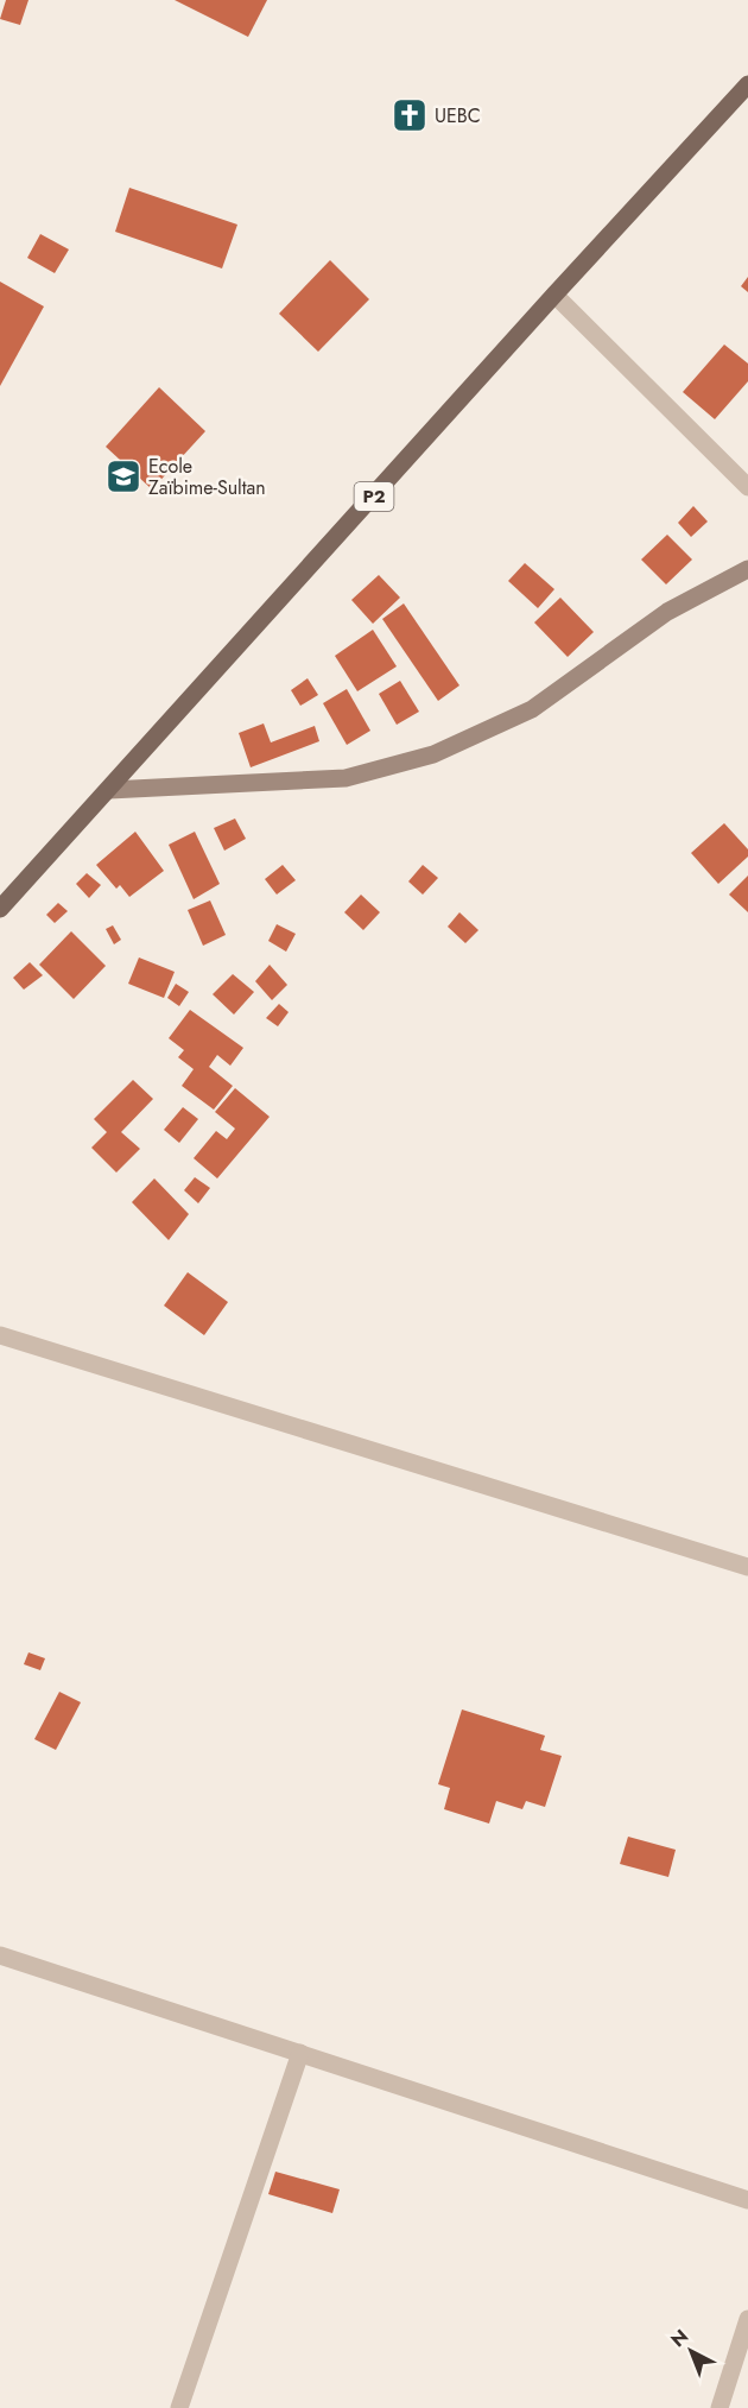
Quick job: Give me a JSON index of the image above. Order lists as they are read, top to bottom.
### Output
{
  "streets": {
    "main road": ["P2"]
  },
  "places": {
    "church": ["UEBC"],
    "school or university": ["Ecole Zaïbime-Sultan"]
  },
  "north": "top left"
}
